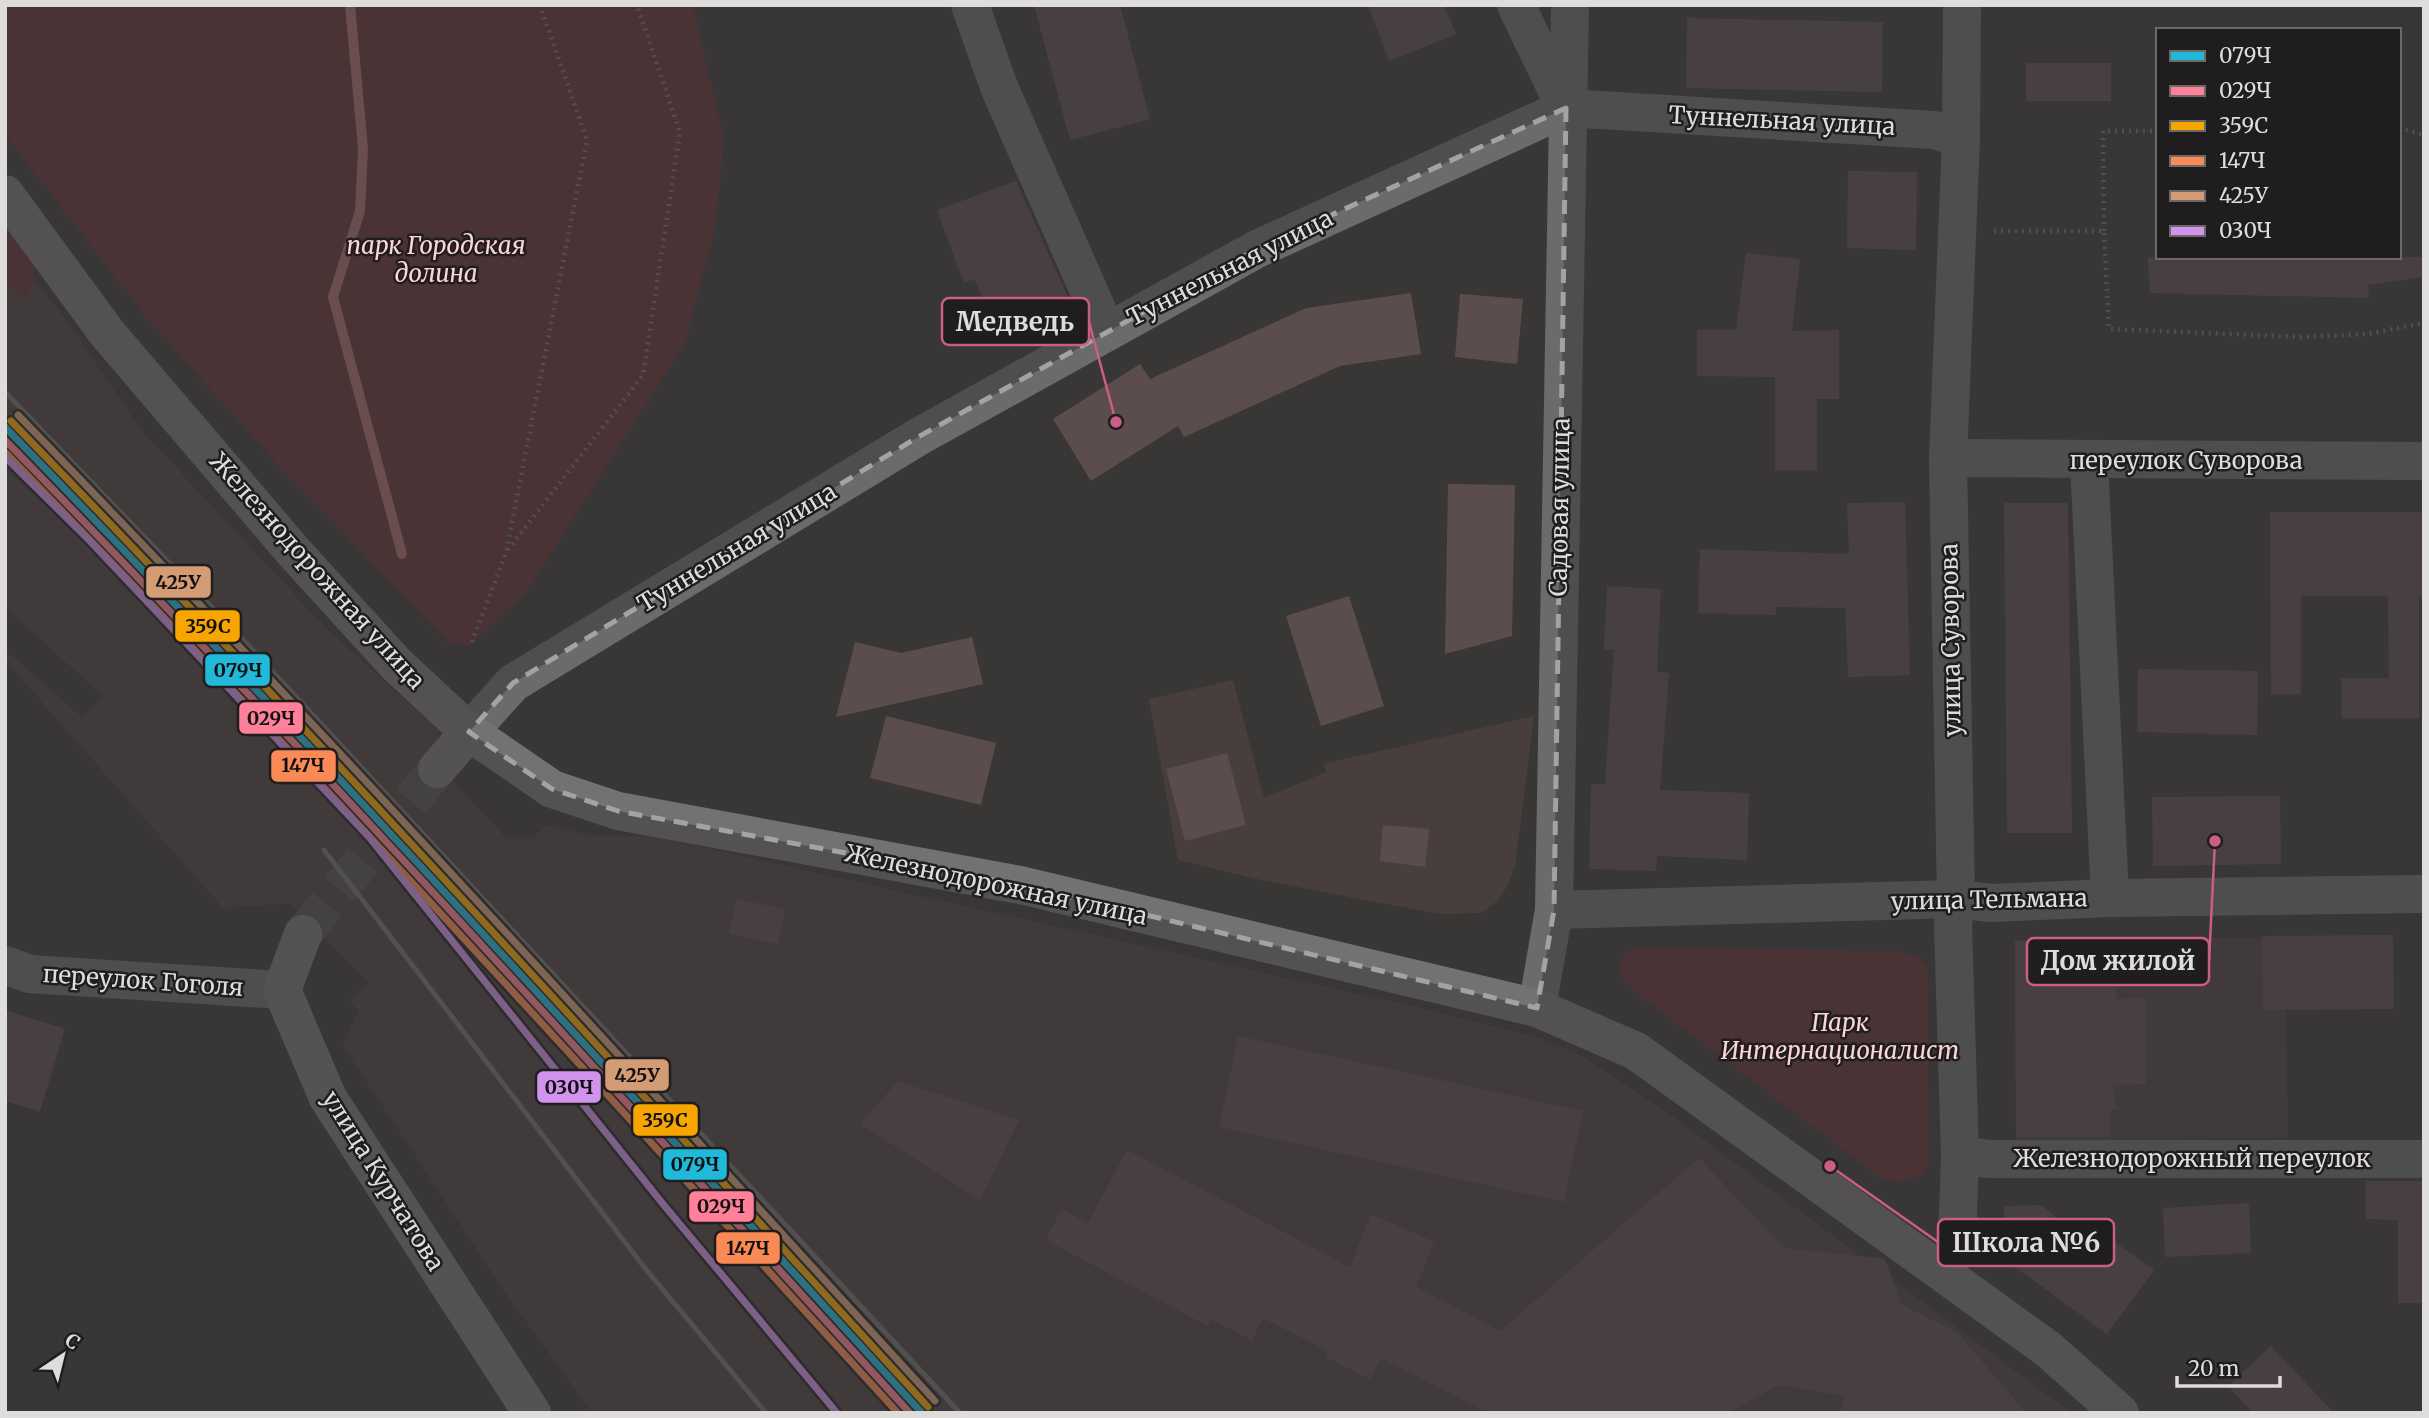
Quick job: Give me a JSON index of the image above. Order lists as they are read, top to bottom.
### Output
{
  "streets": {
    "highway": ["Железнодорожная улица"],
    "main road": ["улица Курчатова"],
    "street": [
      "Туннельная улица",
      "переулок Суворова",
      "Садовая улица",
      "улица Суворова",
      "улица Тельмана",
      "переулок Гоголя",
      "Железнодорожный переулок"
    ]
  },
  "crossings": [
    ["Туннельная улица", "Садовая улица"],
    ["Туннельная улица", "Железнодорожная улица"],
    ["Туннельная улица", "улица Суворова"],
    ["переулок Суворова", "улица Суворова"],
    ["Садовая улица", "Железнодорожная улица"],
    ["Садовая улица", "улица Тельмана"],
    ["Железнодорожная улица", "улица Суворова"],
    ["улица Суворова", "улица Тельмана"],
    ["улица Суворова", "Железнодорожный переулок"],
    ["переулок Гоголя", "улица Курчатова"]
  ],
  "parks": ["парк Городская долина", "Парк Интернационалист"],
  "places": ["Медведь", "Дом жилой", "Школа №6"],
  "lines": [
    "transit line 425У",
    "transit line 359С",
    "transit line 079Ч",
    "transit line 029Ч",
    "transit line 147Ч",
    "transit line 030Ч"
  ],
  "legend": [
    "079Ч",
    "029Ч",
    "359С",
    "147Ч",
    "425У",
    "030Ч"
  ],
  "scale_bar": "20 m",
  "north": "top right"
}
